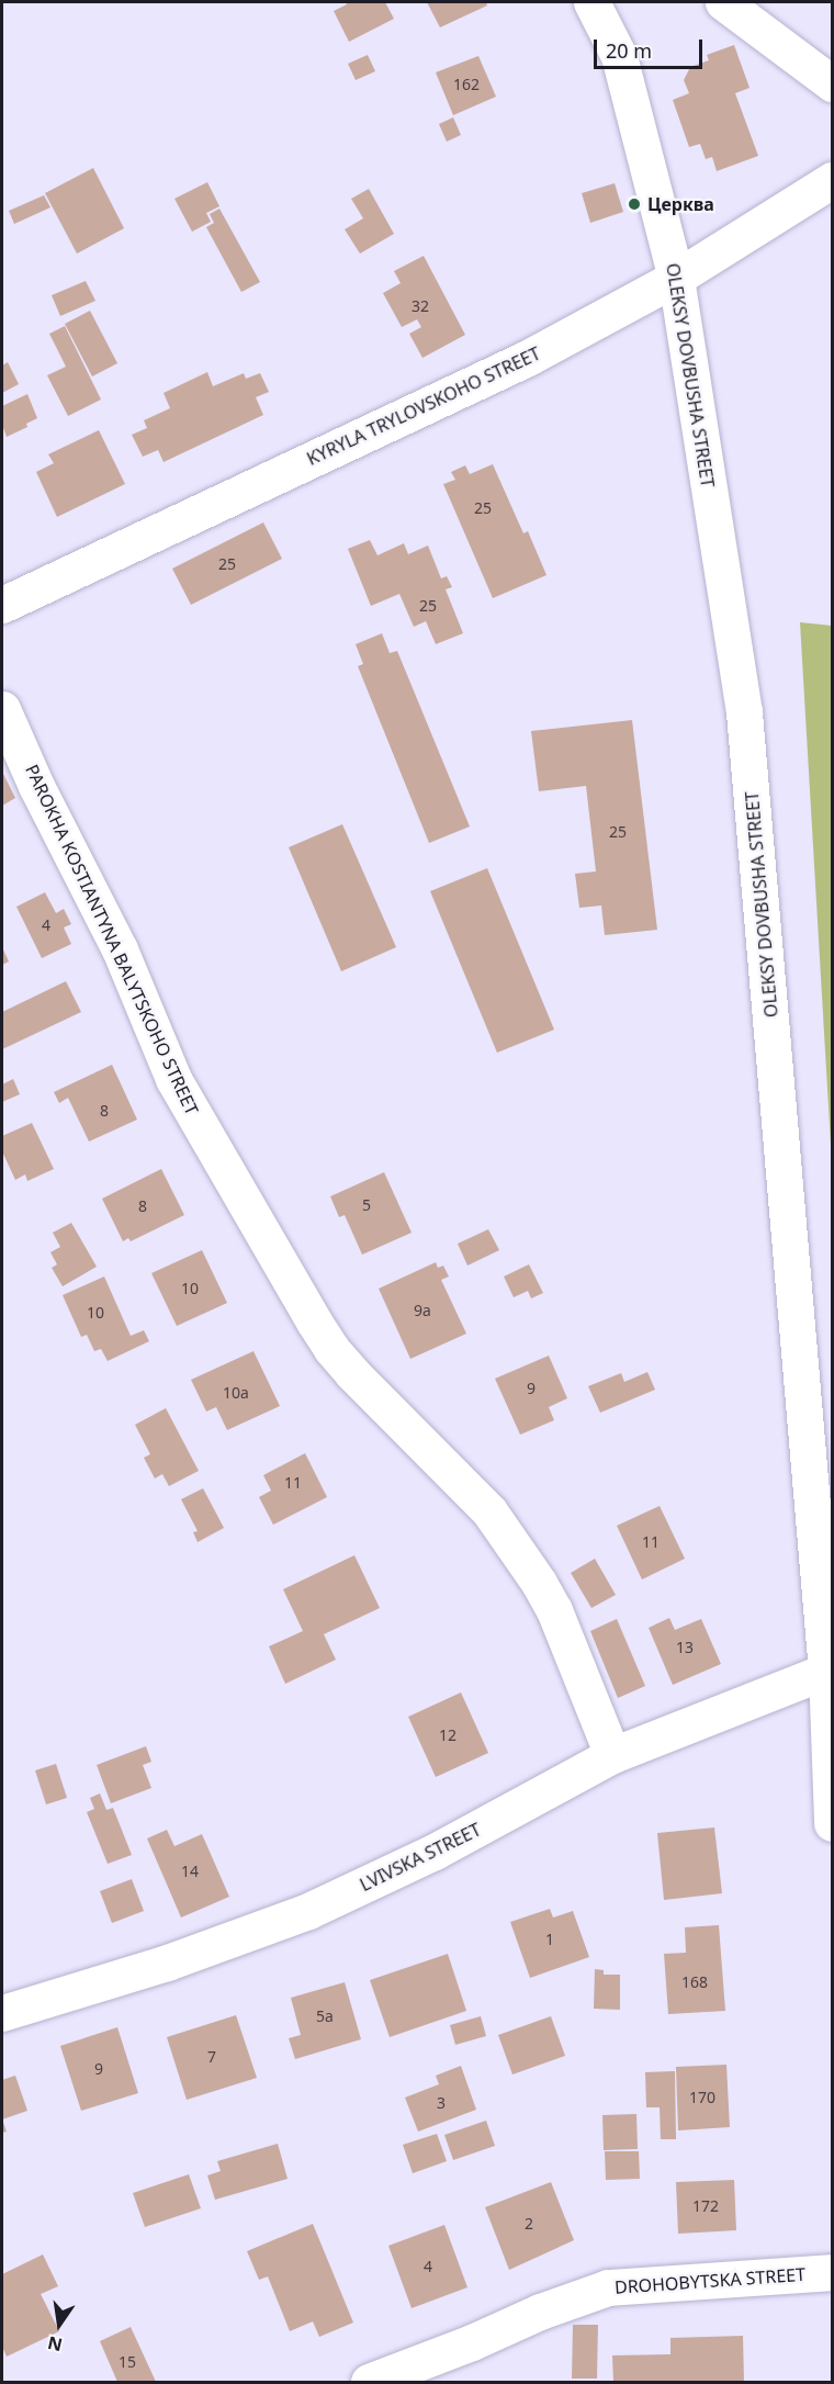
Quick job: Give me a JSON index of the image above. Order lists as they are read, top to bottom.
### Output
{
  "streets": {
    "street": [
      "OLEKSY DOVBUSHA STREET",
      "KYRYLA TRYLOVSKOHO STREET",
      "PAROKHA KOSTIANTYNA BALYTSKOHO STREET",
      "LVIVSKA STREET",
      "DROHOBYTSKA STREET"
    ]
  },
  "crossings": [
    ["OLEKSY DOVBUSHA STREET", "KYRYLA TRYLOVSKOHO STREET"],
    ["OLEKSY DOVBUSHA STREET", "LVIVSKA STREET"],
    ["PAROKHA KOSTIANTYNA BALYTSKOHO STREET", "LVIVSKA STREET"]
  ],
  "places": ["Церква"],
  "house_numbers": [
    "162",
    "32",
    "25",
    "25",
    "25",
    "25",
    "4",
    "8",
    "5",
    "8",
    "10",
    "9а",
    "10",
    "9",
    "10а",
    "11",
    "11",
    "13",
    "12",
    "14",
    "1",
    "168",
    "5а",
    "7",
    "9",
    "170",
    "3",
    "172",
    "2",
    "4",
    "15"
  ],
  "scale_bar": "20 m",
  "north": "bottom"
}
